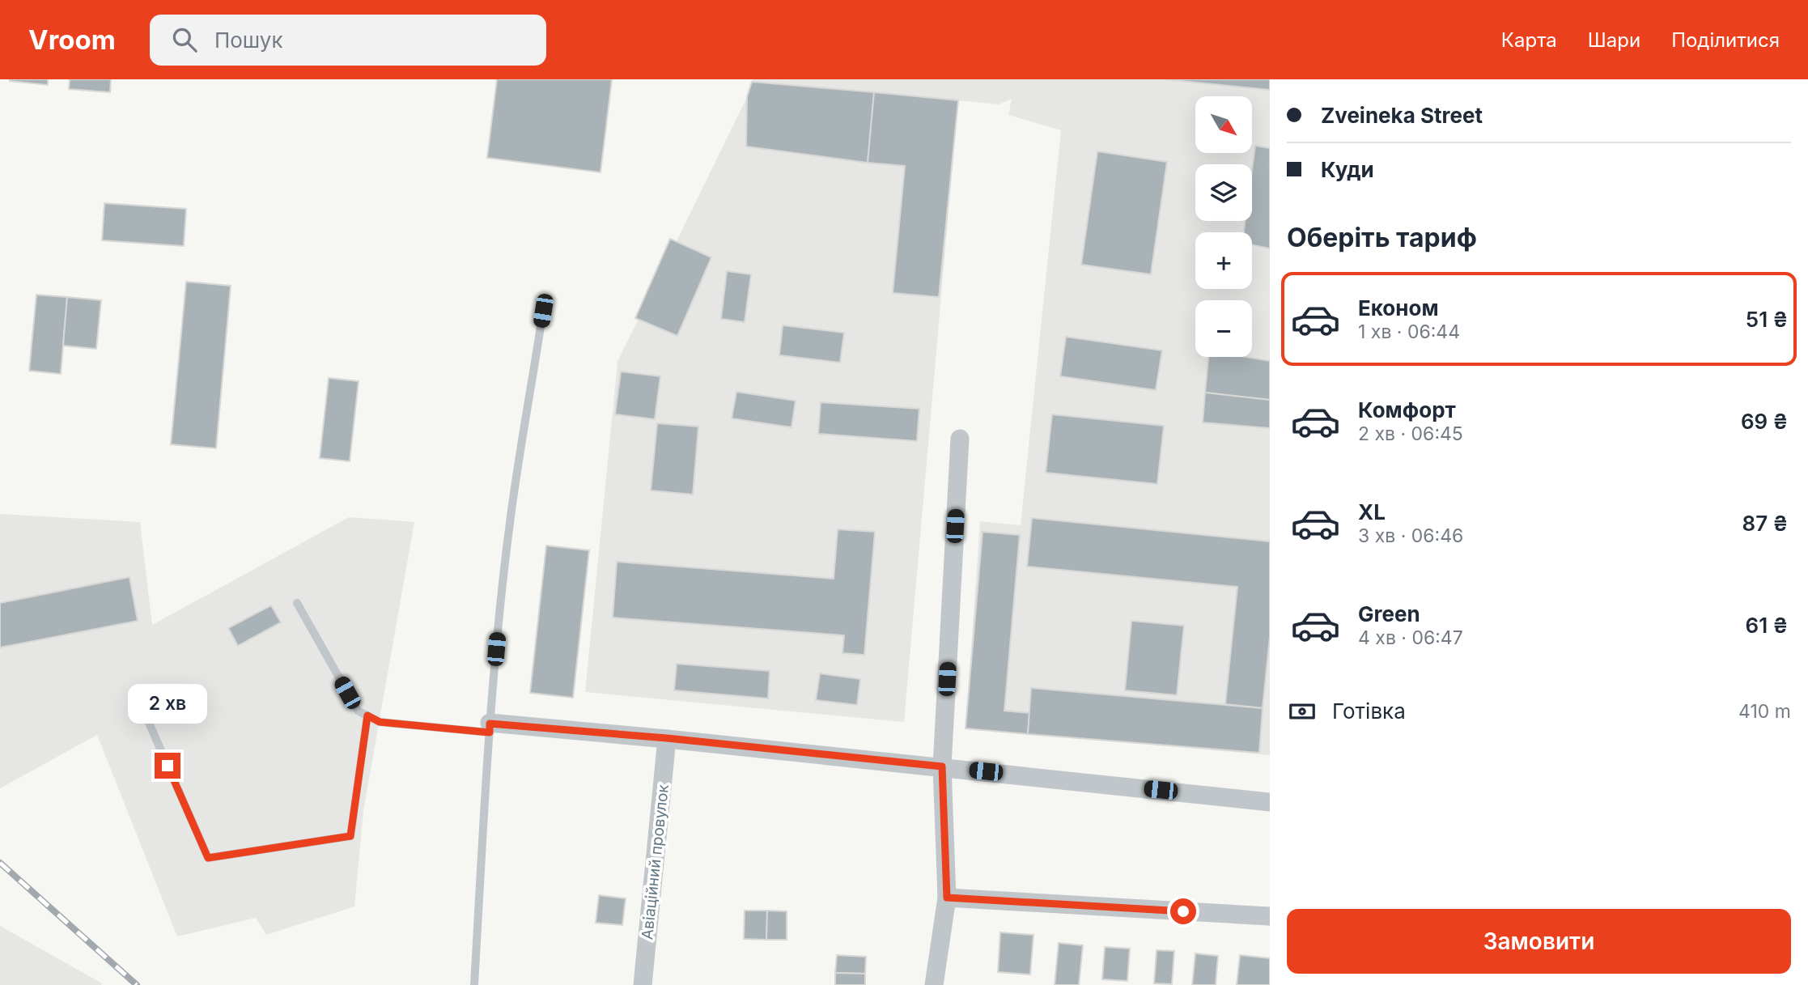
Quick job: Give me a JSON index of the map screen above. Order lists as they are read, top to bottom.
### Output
{
  "streets": {
    "street": ["Авіаційний провулок"]
  },
  "north": "bottom right",
  "page": {
    "header": "Vroom",
    "search": "Пошук",
    "nav": ["Карта", "Шари", "Поділитися"],
    "banner": ["Zveineka Street", "Куди"],
    "map_buttons": ["+", "−"],
    "heading": "Оберіть тариф",
    "list": [
      {
        "name": "Економ",
        "note": "1 хв · 06:44",
        "value": "51 ₴"
      },
      {
        "name": "Комфорт",
        "note": "2 хв · 06:45",
        "value": "69 ₴"
      },
      {
        "name": "XL",
        "note": "3 хв · 06:46",
        "value": "87 ₴"
      },
      {
        "name": "Green",
        "note": "4 хв · 06:47",
        "value": "61 ₴"
      }
    ],
    "pay": ["Готівка", "410 m"],
    "bubble": "2 хв",
    "buttons": "Замовити"
  }
}
